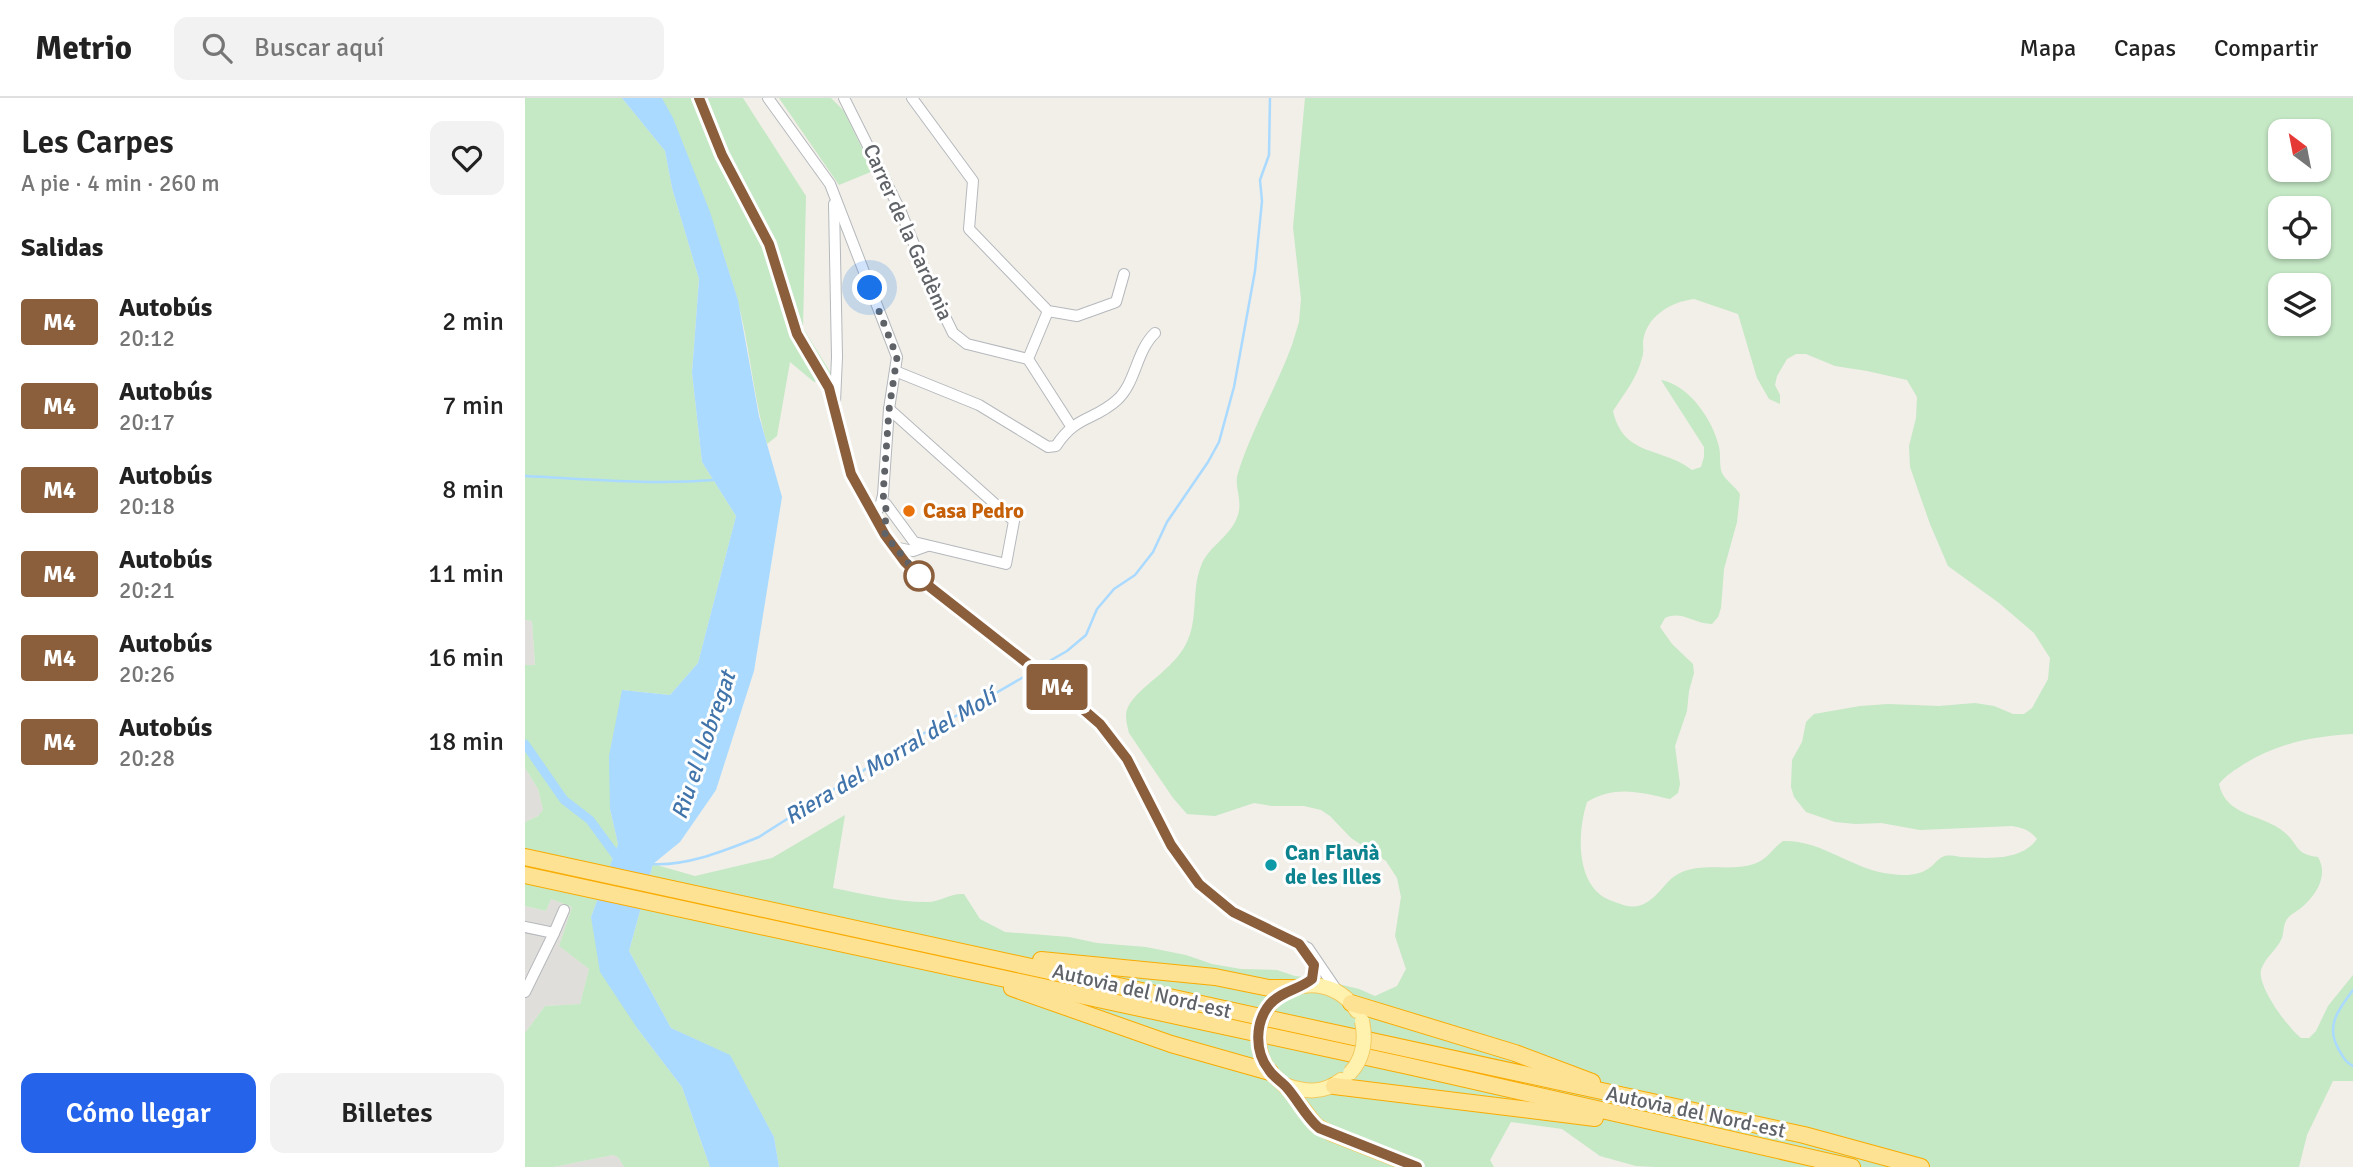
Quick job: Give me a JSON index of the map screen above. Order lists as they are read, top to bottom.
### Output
{
  "streets": {
    "highway": ["Autovia del Nord-est"],
    "street": ["Carrer de la Gardènia"]
  },
  "water": ["Riu el Llobregat", "Riera del Morral del Molí"],
  "places": ["Casa Pedro", "Can Flavià de les Illes"],
  "lines": ["bus line M4"],
  "north": "top left",
  "page": {
    "header": "Metrio",
    "search": "Buscar aquí",
    "nav": ["Mapa", "Capas", "Compartir"],
    "heading": [
      ["Les Carpes", "A pie · 4 min · 260 m"],
      "Salidas"
    ],
    "on_map": "M4",
    "list": [
      {
        "mark": "M4",
        "name": "Autobús",
        "note": "20:12",
        "value": "2 min"
      },
      {
        "mark": "M4",
        "name": "Autobús",
        "note": "20:17",
        "value": "7 min"
      },
      {
        "mark": "M4",
        "name": "Autobús",
        "note": "20:18",
        "value": "8 min"
      },
      {
        "mark": "M4",
        "name": "Autobús",
        "note": "20:21",
        "value": "11 min"
      },
      {
        "mark": "M4",
        "name": "Autobús",
        "note": "20:26",
        "value": "16 min"
      },
      {
        "mark": "M4",
        "name": "Autobús",
        "note": "20:28",
        "value": "18 min"
      }
    ],
    "buttons": ["Cómo llegar", "Billetes"]
  }
}
